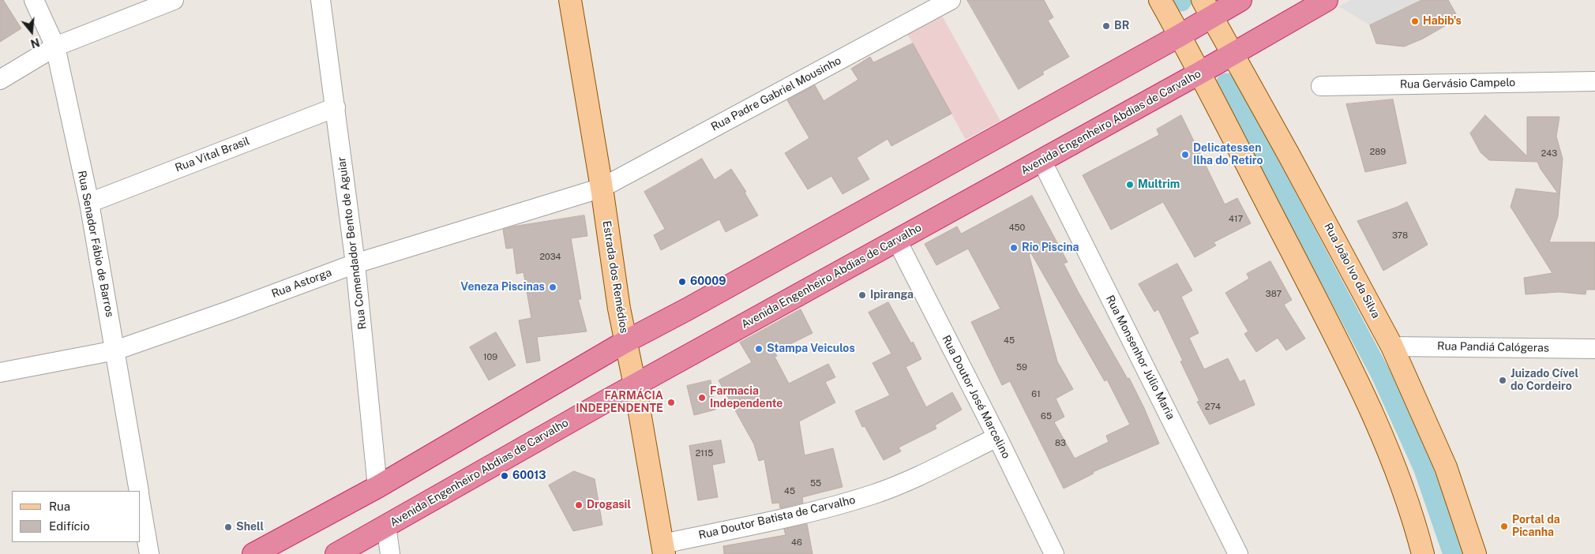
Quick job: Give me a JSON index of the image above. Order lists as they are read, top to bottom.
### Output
{
  "streets": {
    "highway": ["Avenida Engenheiro Abdias de Carvalho"],
    "main road": ["Rua João Ivo da Silva", "Estrada dos Remédios"],
    "street": [
      "Rua Gervásio Campelo",
      "Rua Padre Gabriel Mousinho",
      "Rua Vital Brasil",
      "Rua Comendador Bento de Aguiar",
      "Rua Senador Fábio de Barros",
      "Rua Astorga",
      "Rua Pandiá Calógeras",
      "Rua Monsenhor Júlio Maria",
      "Rua Doutor José Marcelino",
      "Rua Doutor Batista de Carvalho"
    ]
  },
  "crossings": [
    ["Rua Padre Gabriel Mousinho", "Estrada dos Remédios"],
    ["Rua Padre Gabriel Mousinho", "Rua Astorga"],
    ["Avenida Engenheiro Abdias de Carvalho", "Rua João Ivo da Silva"],
    ["Avenida Engenheiro Abdias de Carvalho", "Estrada dos Remédios"],
    ["Avenida Engenheiro Abdias de Carvalho", "Rua Monsenhor Júlio Maria"],
    ["Avenida Engenheiro Abdias de Carvalho", "Rua Doutor José Marcelino"],
    ["Rua Vital Brasil", "Rua Comendador Bento de Aguiar"],
    ["Rua Vital Brasil", "Rua Senador Fábio de Barros"],
    ["Rua Comendador Bento de Aguiar", "Rua Astorga"],
    ["Rua Senador Fábio de Barros", "Rua Astorga"],
    ["Rua João Ivo da Silva", "Rua Pandiá Calógeras"],
    ["Estrada dos Remédios", "Rua Astorga"],
    ["Estrada dos Remédios", "Rua Doutor Batista de Carvalho"],
    ["Rua Doutor José Marcelino", "Rua Doutor Batista de Carvalho"]
  ],
  "places": [
    "Habib's",
    "BR",
    "Delicatessen Ilha do Retiro",
    "Multrim",
    "Rio Piscina",
    "60009",
    "Veneza Piscinas",
    "Ipiranga",
    "Stampa Veiculos",
    "Juizado Cível do Cordeiro",
    "Farmacia Independente",
    "FARMÁCIA INDEPENDENTE",
    "60013",
    "Drogasil",
    "Portal da Picanha",
    "Shell"
  ],
  "house_numbers": [
    "289",
    "243",
    "417",
    "450",
    "378",
    "2034",
    "387",
    "45",
    "109",
    "59",
    "61",
    "274",
    "65",
    "83",
    "2115",
    "55",
    "45",
    "46"
  ],
  "legend": ["Rua", "Edifício"],
  "north": "bottom"
}
